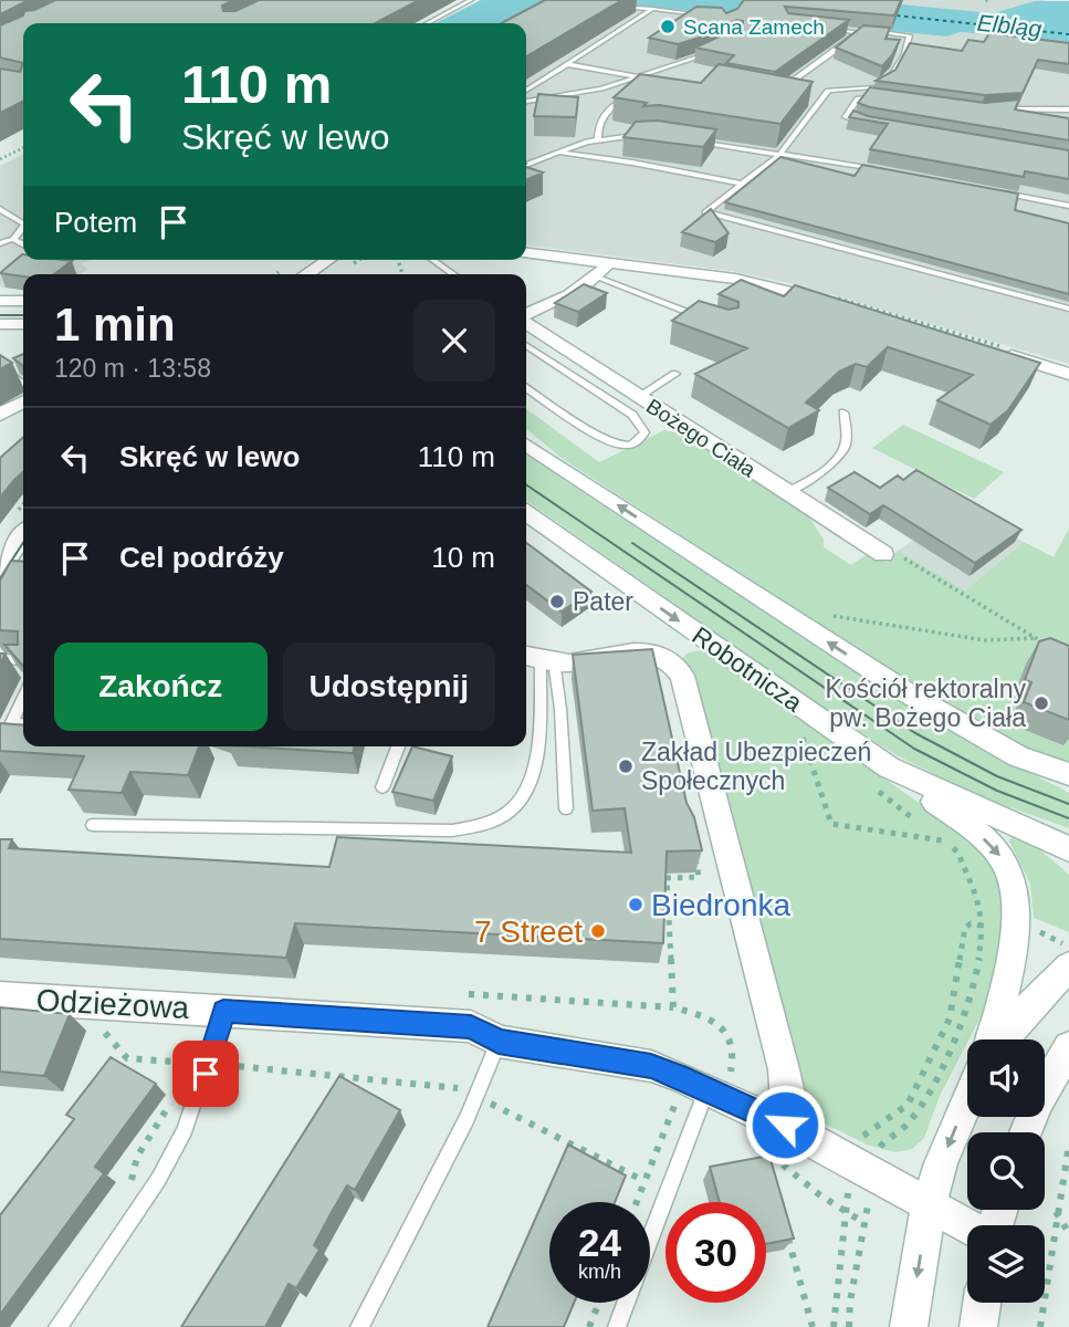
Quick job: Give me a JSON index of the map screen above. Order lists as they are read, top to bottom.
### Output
{
  "streets": {
    "street": ["Bożego Ciała", "Robotnicza", "Odzieżowa"]
  },
  "water": ["Elbląg"],
  "places": [
    "Scana Zamech",
    "Pater",
    "Kościół rektoralny pw. Bożego Ciała",
    "Zakład Ubezpieczeń Społecznych",
    "Biedronka",
    "7 Street"
  ],
  "page": {
    "turn": ["110 m", "Skręć w lewo"],
    "then": "Potem",
    "heading": ["1 min", "120 m · 13:58"],
    "list": [
      {
        "name": "Skręć w lewo",
        "value": "110 m"
      },
      {
        "name": "Cel podróży",
        "value": "10 m"
      }
    ],
    "buttons": ["Zakończ", "Udostępnij"],
    "speed": "24 km/h",
    "limit": "30"
  }
}
